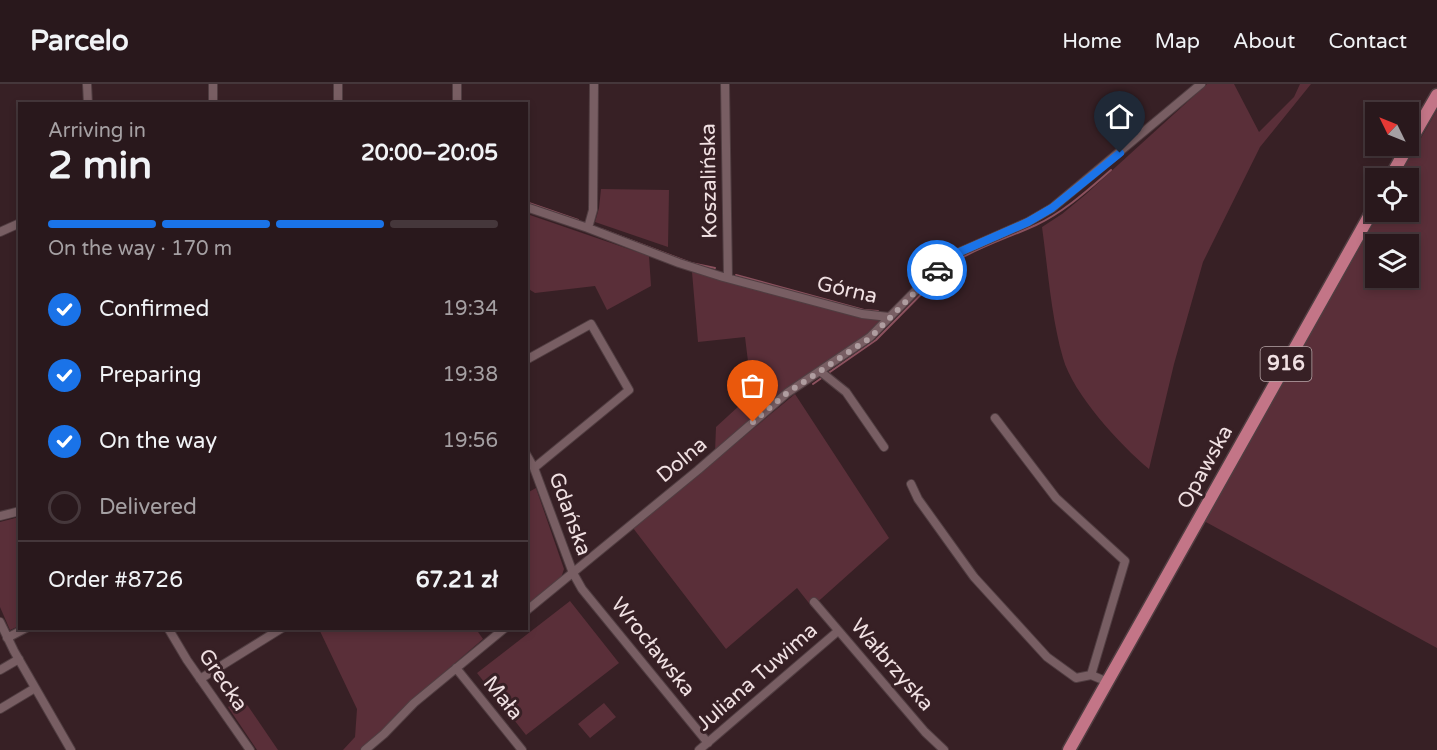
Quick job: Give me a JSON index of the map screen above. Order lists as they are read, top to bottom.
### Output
{
  "streets": {
    "main road": ["916", "Opawska"],
    "street": [
      "Koszalińska",
      "Górna",
      "Dolna",
      "Gdańska",
      "Wrocławska",
      "Wałbrzyska",
      "Juliana Tuwima",
      "Grecka",
      "Mała"
    ]
  },
  "crossings": [
    ["Koszalińska", "Górna"],
    ["Górna", "Dolna"],
    ["Dolna", "Gdańska"],
    ["Dolna", "Wrocławska"],
    ["Gdańska", "Wrocławska"],
    ["Wrocławska", "Juliana Tuwima"],
    ["Wałbrzyska", "Juliana Tuwima"]
  ],
  "north": "top left",
  "page": {
    "header": "Parcelo",
    "nav": [
      "Home",
      "Map",
      "About",
      "Contact"
    ],
    "heading": ["2 min", "Arriving in", "20:00–20:05"],
    "panel": ["Order #8726", "67.21 zł"],
    "bar": "On the way · 170 m",
    "list": [
      ["Confirmed", "19:34"],
      ["Preparing", "19:38"],
      ["On the way", "19:56"],
      "Delivered"
    ]
  }
}
